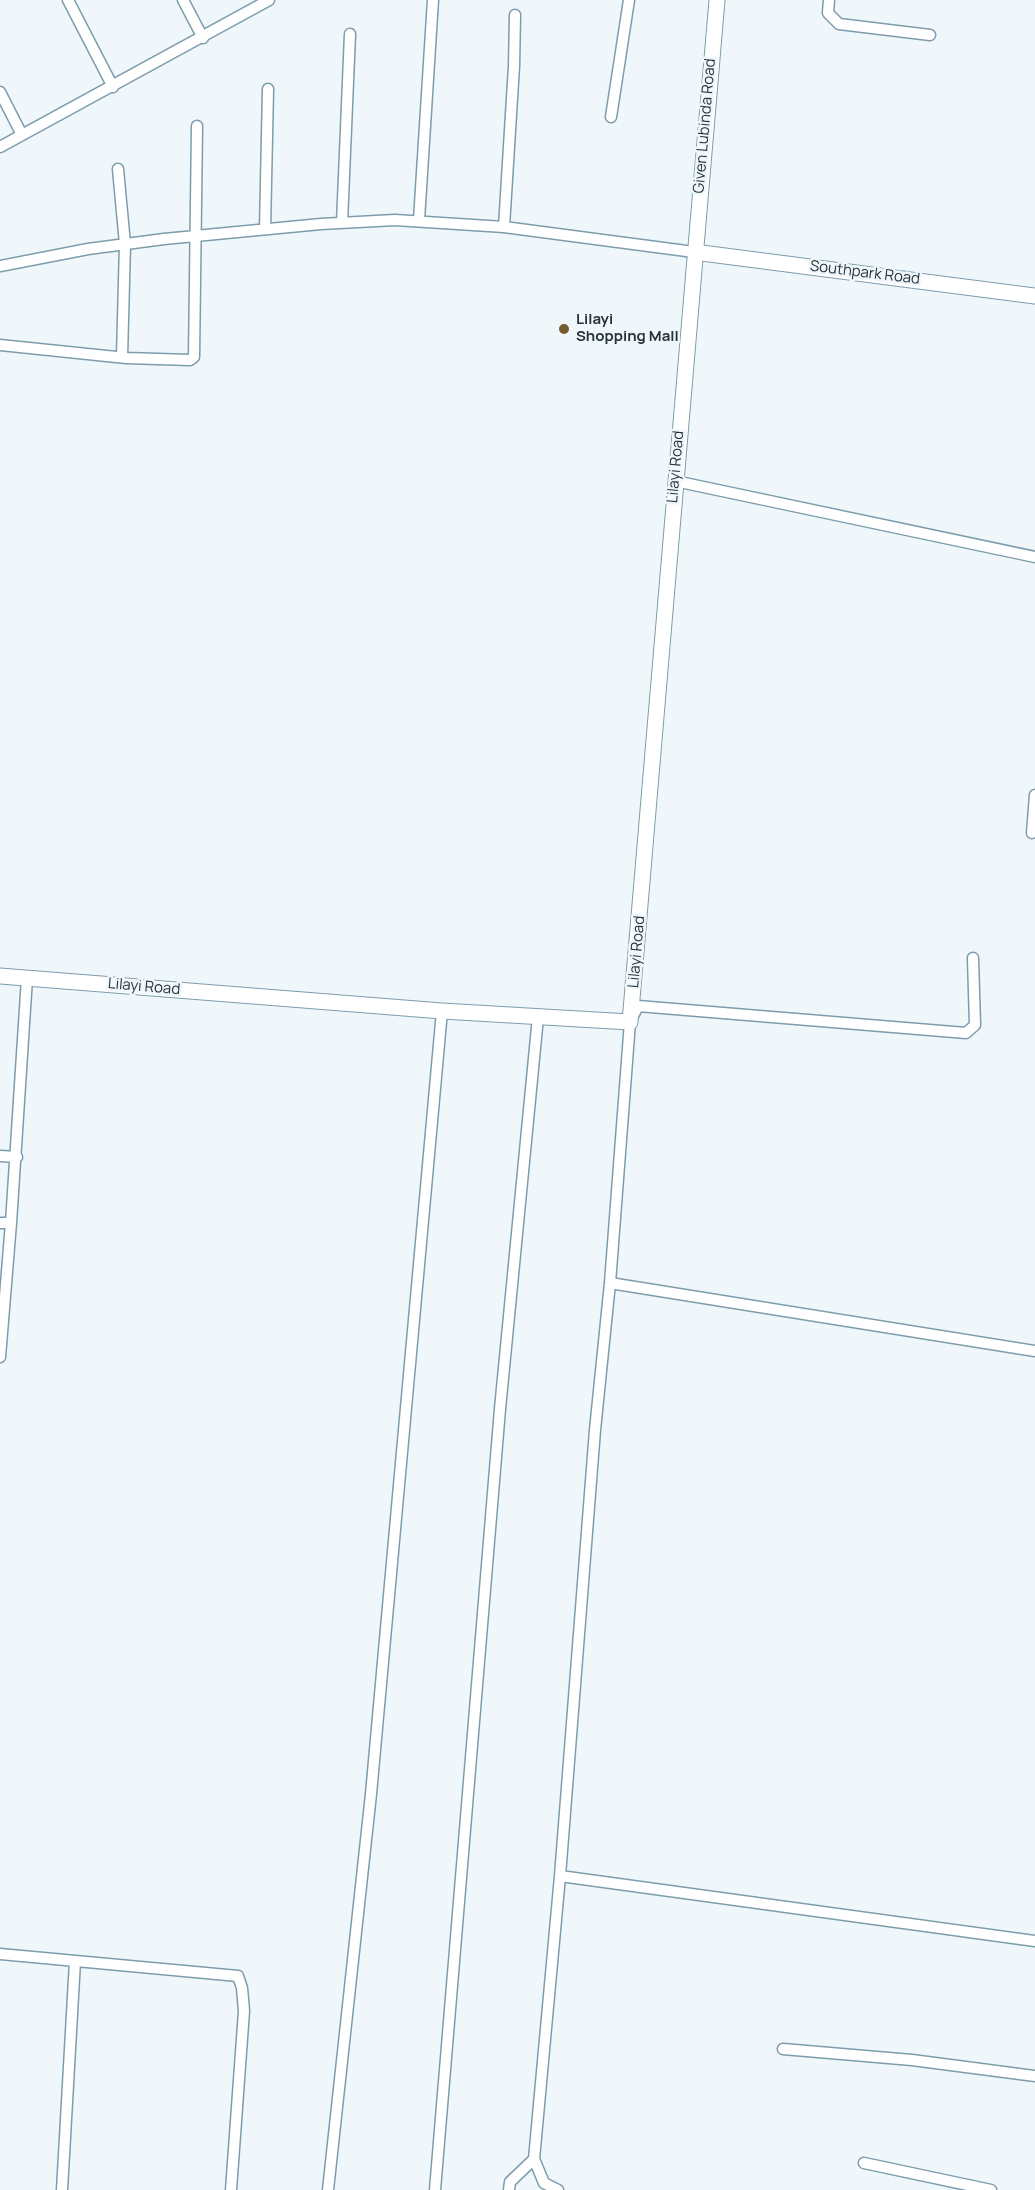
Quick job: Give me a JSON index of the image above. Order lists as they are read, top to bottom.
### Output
{
  "streets": {
    "street": ["Given Lubinda Road", "Southpark Road", "Lilayi Road"]
  },
  "crossings": [
    ["Given Lubinda Road", "Southpark Road"],
    ["Given Lubinda Road", "Lilayi Road"],
    ["Southpark Road", "Lilayi Road"]
  ],
  "places": ["Lilayi Shopping Mall"]
}
